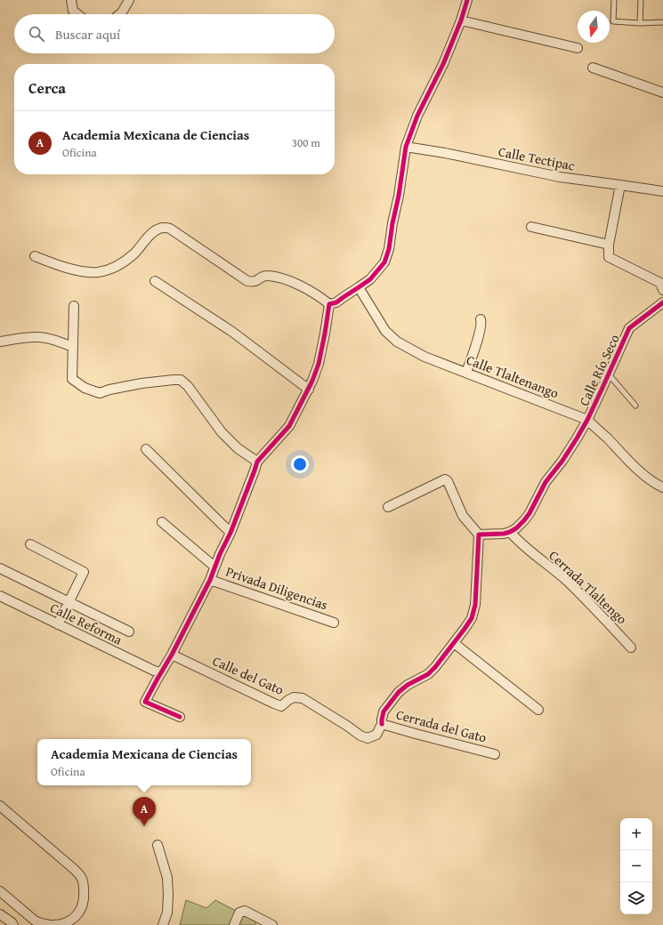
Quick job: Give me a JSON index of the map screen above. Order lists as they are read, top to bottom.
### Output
{
  "streets": {
    "street": [
      "Calle Tectipac",
      "Calle Río Seco",
      "Calle Tlaltenango",
      "Cerrada Tlaltengo",
      "Privada Diligencias",
      "Calle Reforma",
      "Calle del Gato",
      "Cerrada del Gato"
    ]
  },
  "crossings": [
    ["Calle Río Seco", "Calle Tlaltenango"],
    ["Calle Río Seco", "Cerrada Tlaltengo"],
    ["Calle del Gato", "Cerrada del Gato"]
  ],
  "north": "bottom",
  "page": {
    "search": "Buscar aquí",
    "heading": "Cerca",
    "list": [
      {
        "mark": "A",
        "name": "Academia Mexicana de Ciencias",
        "note": "Oficina",
        "value": "300 m"
      }
    ],
    "popup": ["Academia Mexicana de Ciencias", "Oficina"],
    "pins": "A",
    "map_buttons": ["+", "−"]
  }
}
